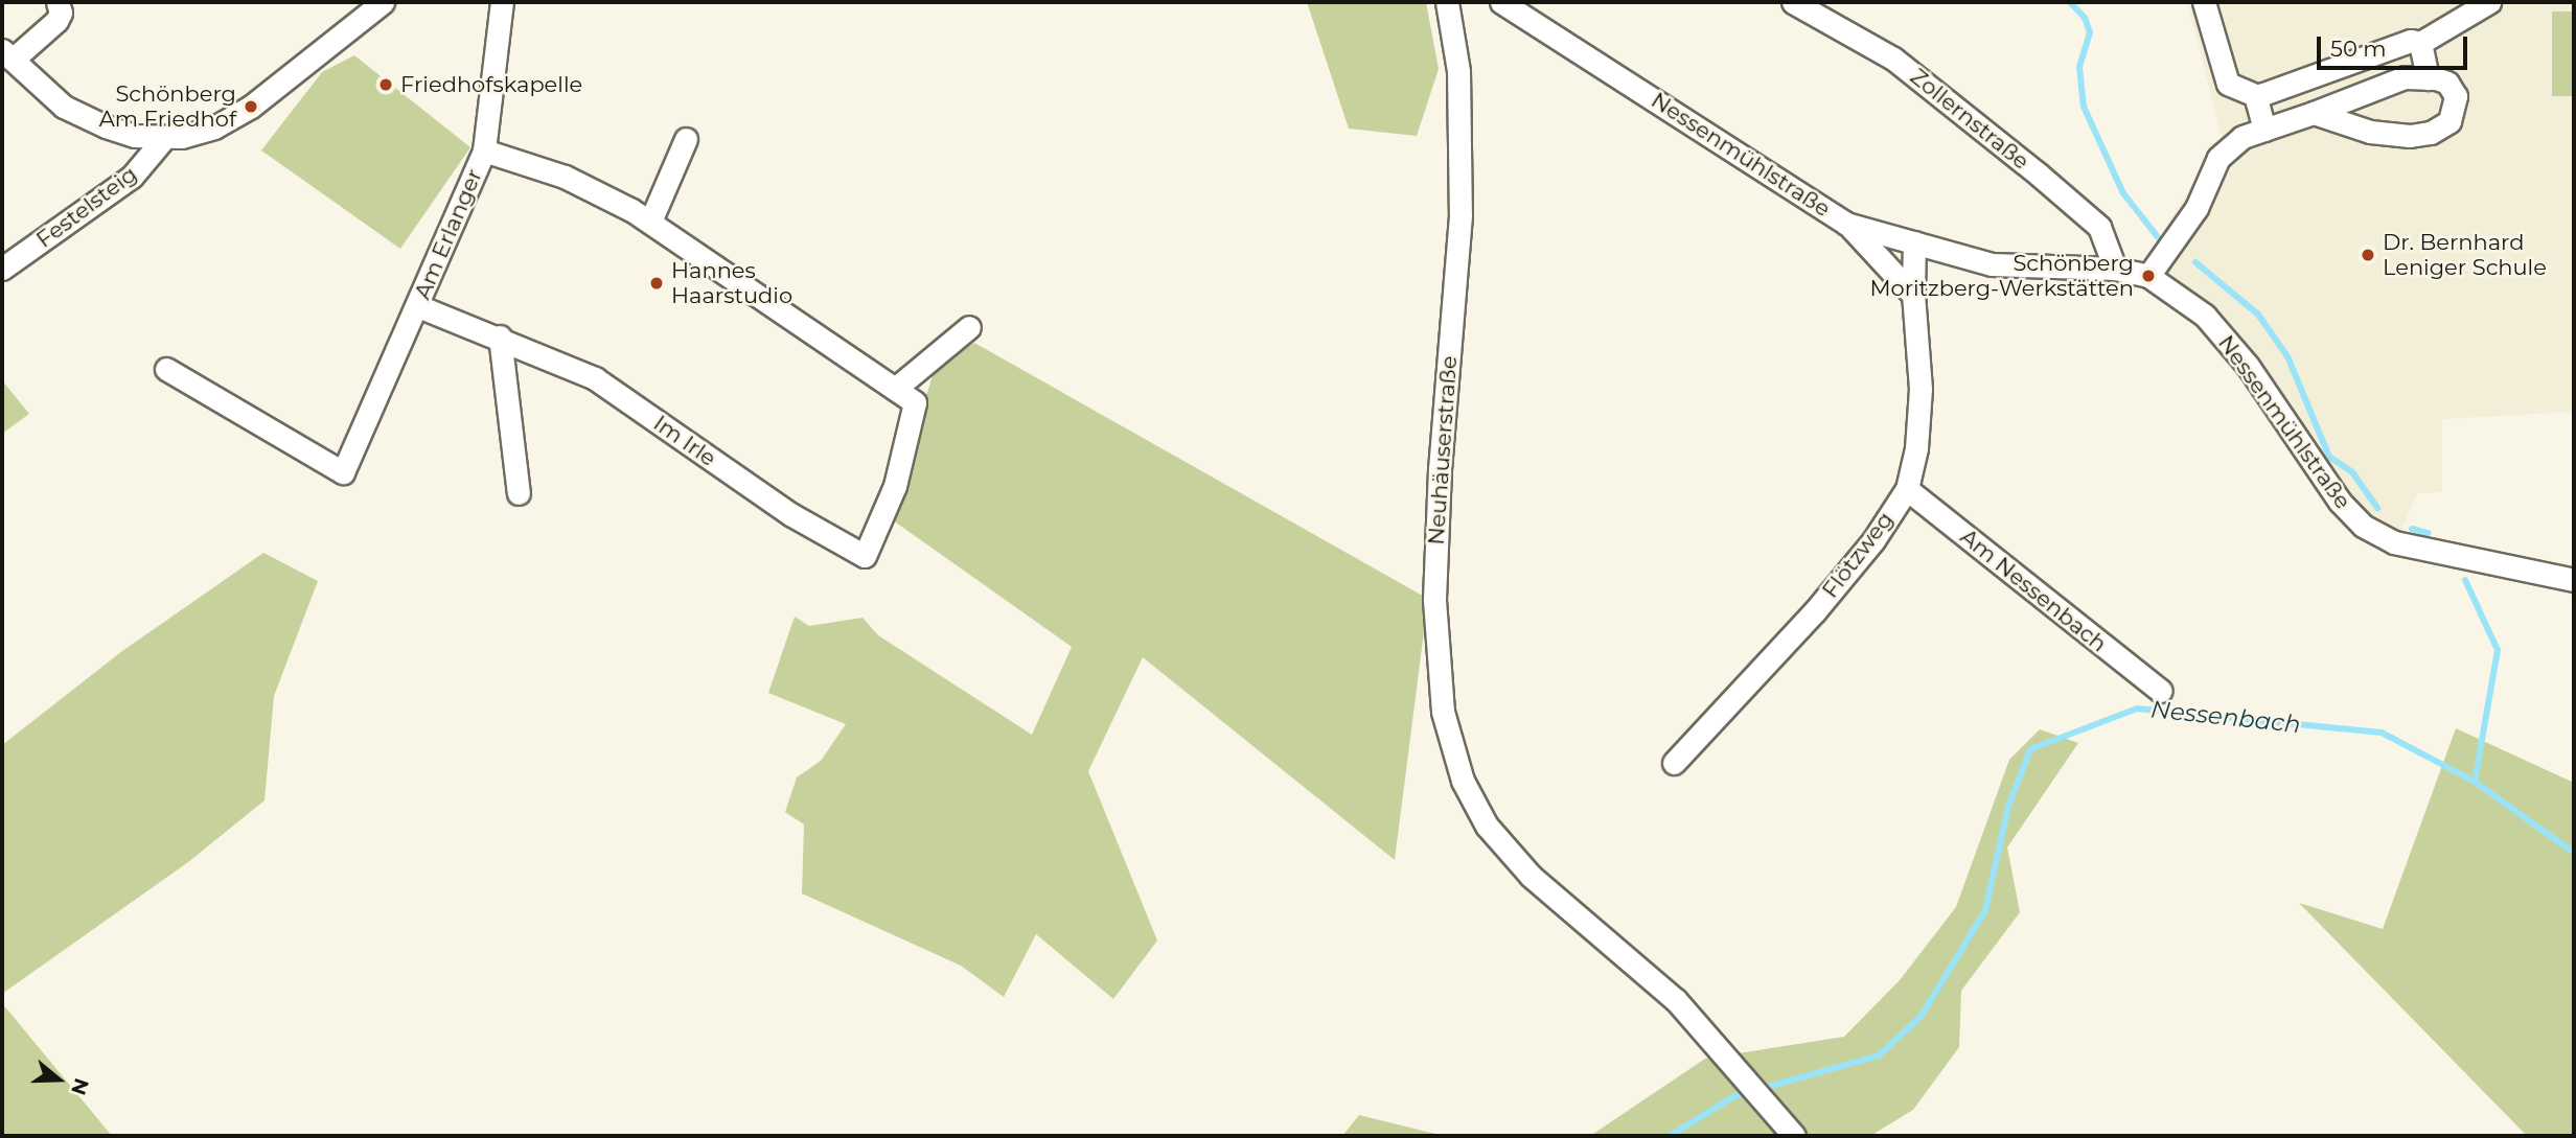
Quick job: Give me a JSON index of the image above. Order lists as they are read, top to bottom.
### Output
{
  "streets": {
    "street": [
      "Zollernstraße",
      "Nessenmühlstraße",
      "Festelsteig",
      "Am Erlanger",
      "Im Irle",
      "Neuhäuserstraße",
      "Flötzweg",
      "Am Nessenbach"
    ]
  },
  "crossings": [
    ["Zollernstraße", "Nessenmühlstraße"],
    ["Nessenmühlstraße", "Flötzweg"],
    ["Am Erlanger", "Im Irle"],
    ["Flötzweg", "Am Nessenbach"]
  ],
  "water": ["Nessenbach"],
  "places": [
    "Friedhofskapelle",
    "Schönberg Am Friedhof",
    "Dr. Bernhard Leniger Schule",
    "Schönberg Moritzberg-Werkstätten",
    "Hannes Haarstudio"
  ],
  "scale_bar": "50 m",
  "north": "right"
}
